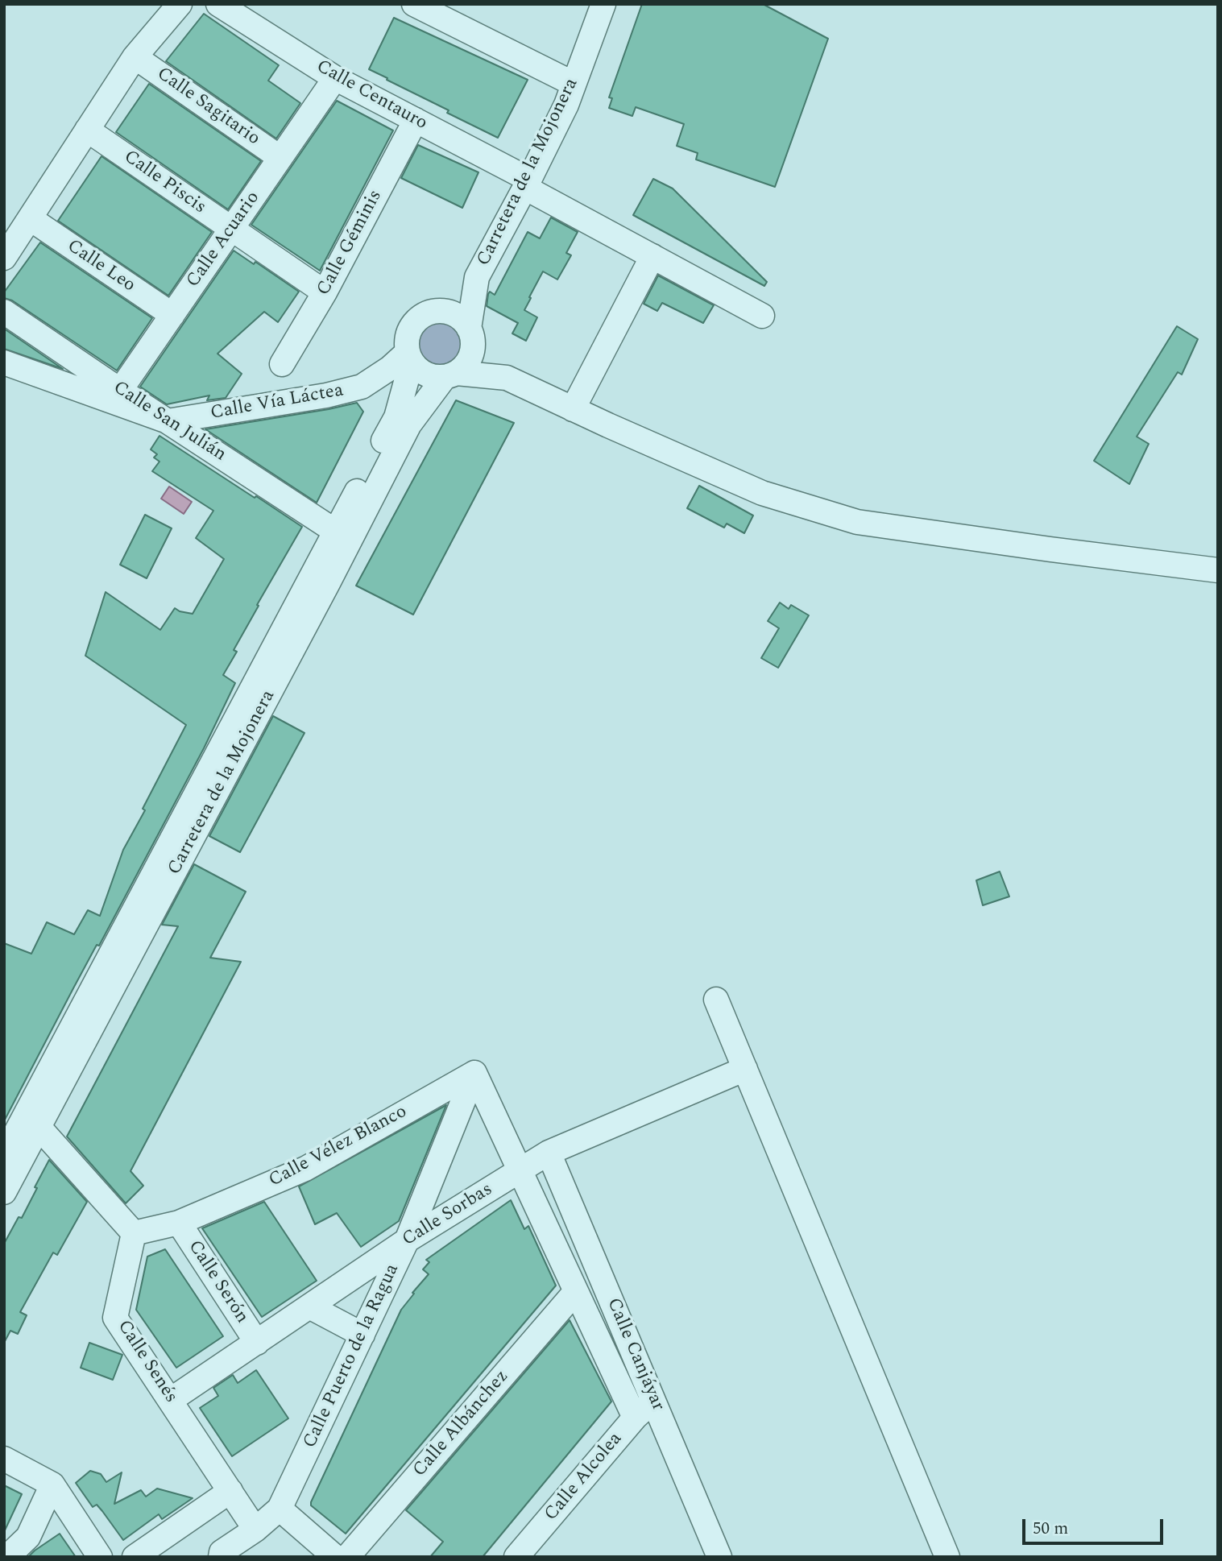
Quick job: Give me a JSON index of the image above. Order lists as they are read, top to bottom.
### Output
{
  "streets": {
    "street": [
      "Calle Centauro",
      "Calle Sagitario",
      "Carretera de la Mojonera",
      "Calle Piscis",
      "Calle Acuario",
      "Calle Géminis",
      "Calle Leo",
      "Calle Vía Láctea",
      "Calle San Julián",
      "Calle Vélez Blanco",
      "Calle Sorbas",
      "Calle Serón",
      "Calle Canjáyar",
      "Calle Puerto de la Ragua",
      "Calle Senés",
      "Calle Albánchez",
      "Calle Alcolea"
    ]
  },
  "crossings": [
    ["Calle Centauro", "Carretera de la Mojonera"],
    ["Calle Centauro", "Calle Acuario"],
    ["Calle Centauro", "Calle Géminis"],
    ["Calle Sagitario", "Calle Acuario"],
    ["Carretera de la Mojonera", "Calle Vía Láctea"],
    ["Carretera de la Mojonera", "Calle San Julián"],
    ["Calle Piscis", "Calle Acuario"],
    ["Calle Piscis", "Calle Géminis"],
    ["Calle Acuario", "Calle Leo"],
    ["Calle Acuario", "Calle San Julián"],
    ["Calle Vía Láctea", "Calle San Julián"],
    ["Calle Vélez Blanco", "Calle Serón"],
    ["Calle Vélez Blanco", "Calle Canjáyar"],
    ["Calle Vélez Blanco", "Calle Puerto de la Ragua"],
    ["Calle Vélez Blanco", "Calle Senés"],
    ["Calle Sorbas", "Calle Serón"],
    ["Calle Sorbas", "Calle Canjáyar"],
    ["Calle Sorbas", "Calle Puerto de la Ragua"],
    ["Calle Sorbas", "Calle Senés"],
    ["Calle Canjáyar", "Calle Puerto de la Ragua"],
    ["Calle Canjáyar", "Calle Albánchez"],
    ["Calle Canjáyar", "Calle Alcolea"],
    ["Calle Puerto de la Ragua", "Calle Senés"]
  ],
  "scale_bar": "50 m"
}
